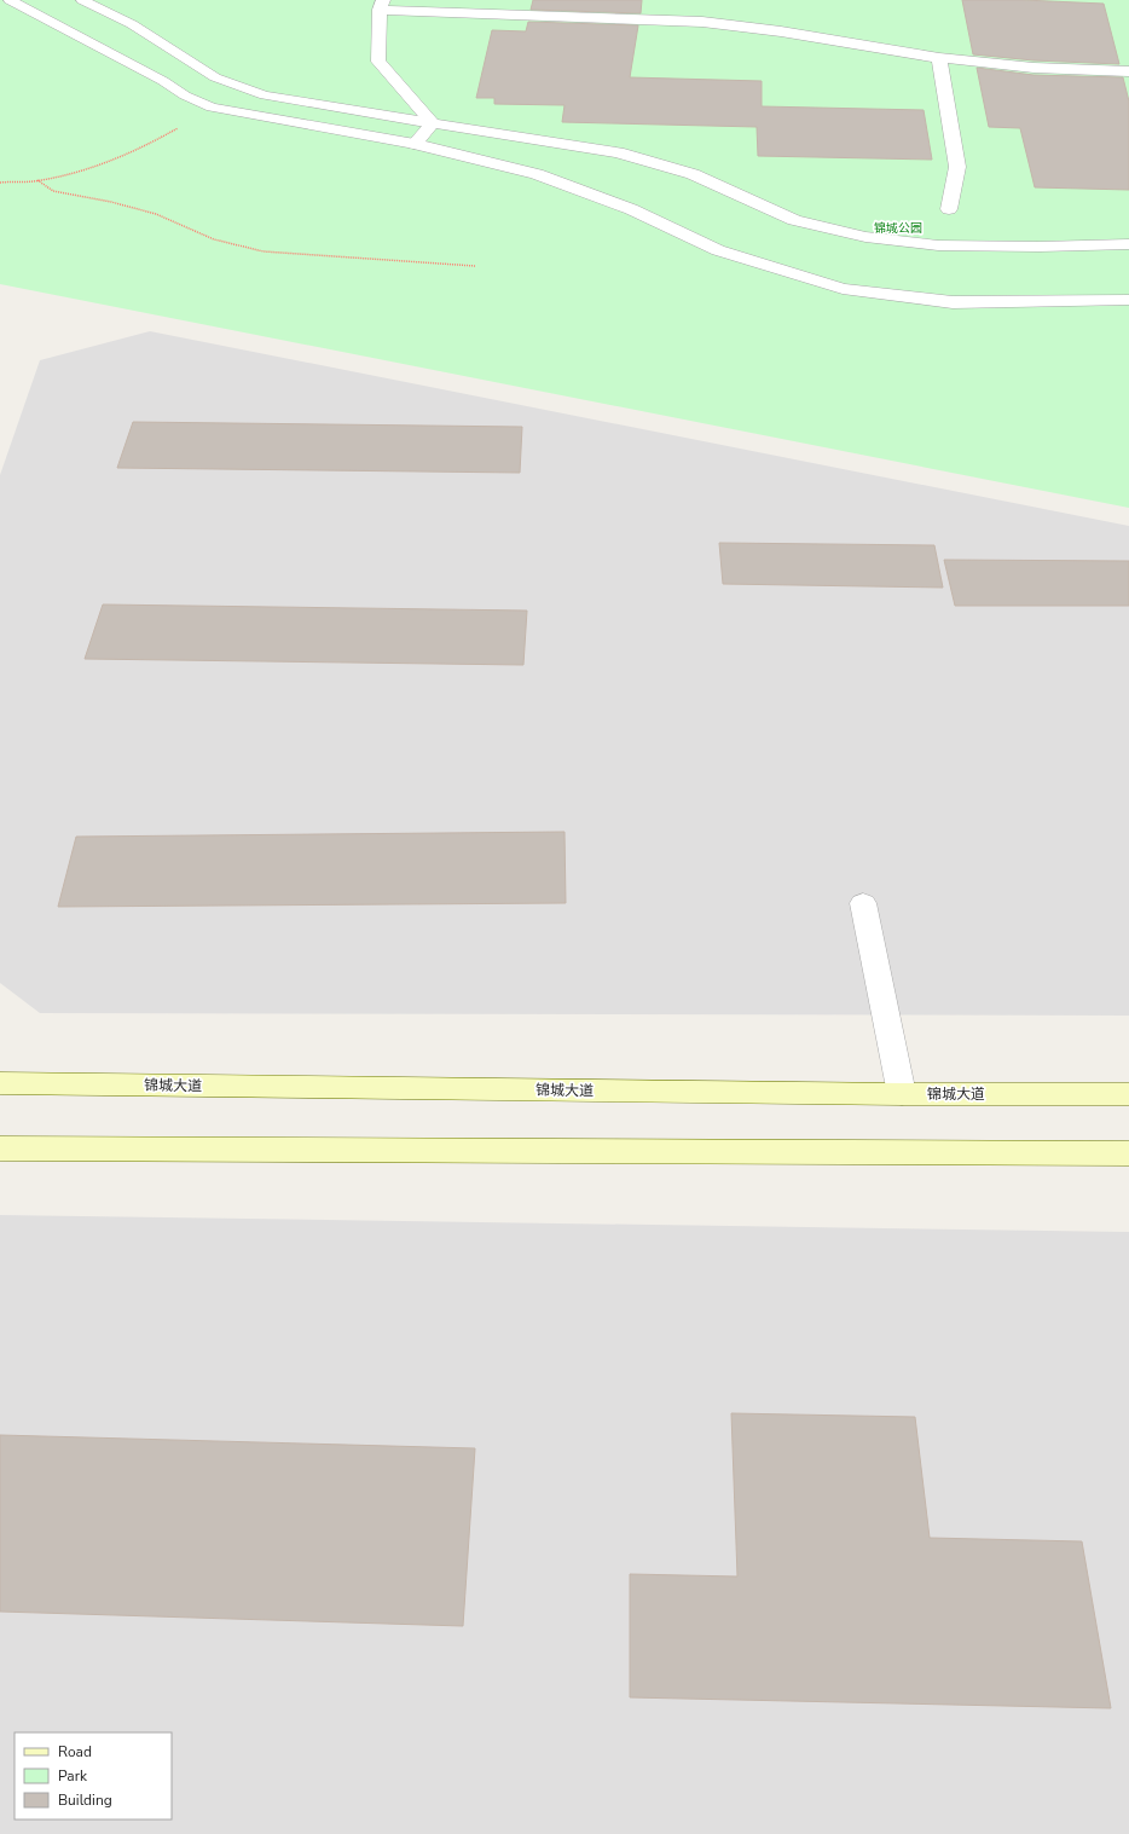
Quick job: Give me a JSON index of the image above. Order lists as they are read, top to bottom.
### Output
{
  "streets": {
    "main road": ["锦城大道"]
  },
  "parks": ["锦城公园"],
  "legend": ["Road", "Park", "Building"]
}
